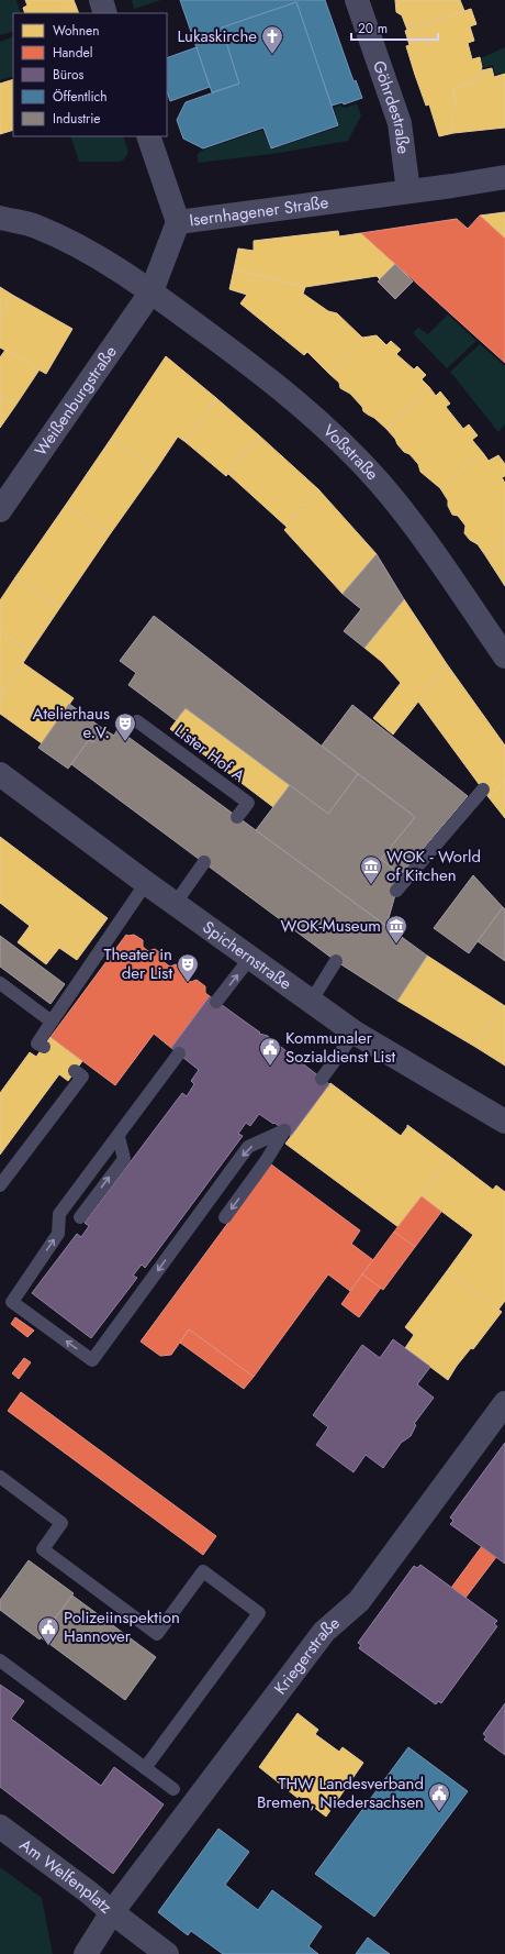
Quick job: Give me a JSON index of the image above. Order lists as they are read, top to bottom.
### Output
{
  "streets": {
    "street": [
      "Göhrdestraße",
      "Isernhagener Straße",
      "Weißenburgstraße",
      "Voßstraße",
      "Spichernstraße",
      "Kriegerstraße",
      "Am Welfenplatz"
    ],
    "lane": ["Lister Hof A"]
  },
  "crossings": [
    ["Göhrdestraße", "Isernhagener Straße"],
    ["Isernhagener Straße", "Weißenburgstraße"],
    ["Isernhagener Straße", "Voßstraße"],
    ["Weißenburgstraße", "Voßstraße"],
    ["Kriegerstraße", "Am Welfenplatz"]
  ],
  "places": {
    "church": ["Lukaskirche"],
    "theatre": ["Atelierhaus e.V.", "Theater in der List"],
    "museum": ["WOK - World of Kitchen", "WOK-Museum"],
    "public building": ["Kommunaler Sozialdienst List", "Polizeiinspektion Hannover", "THW Landesverband Bremen, Niedersachsen"]
  },
  "legend": [
    "Wohnen",
    "Handel",
    "Büros",
    "Öffentlich",
    "Industrie"
  ],
  "scale_bar": "20 m"
}
